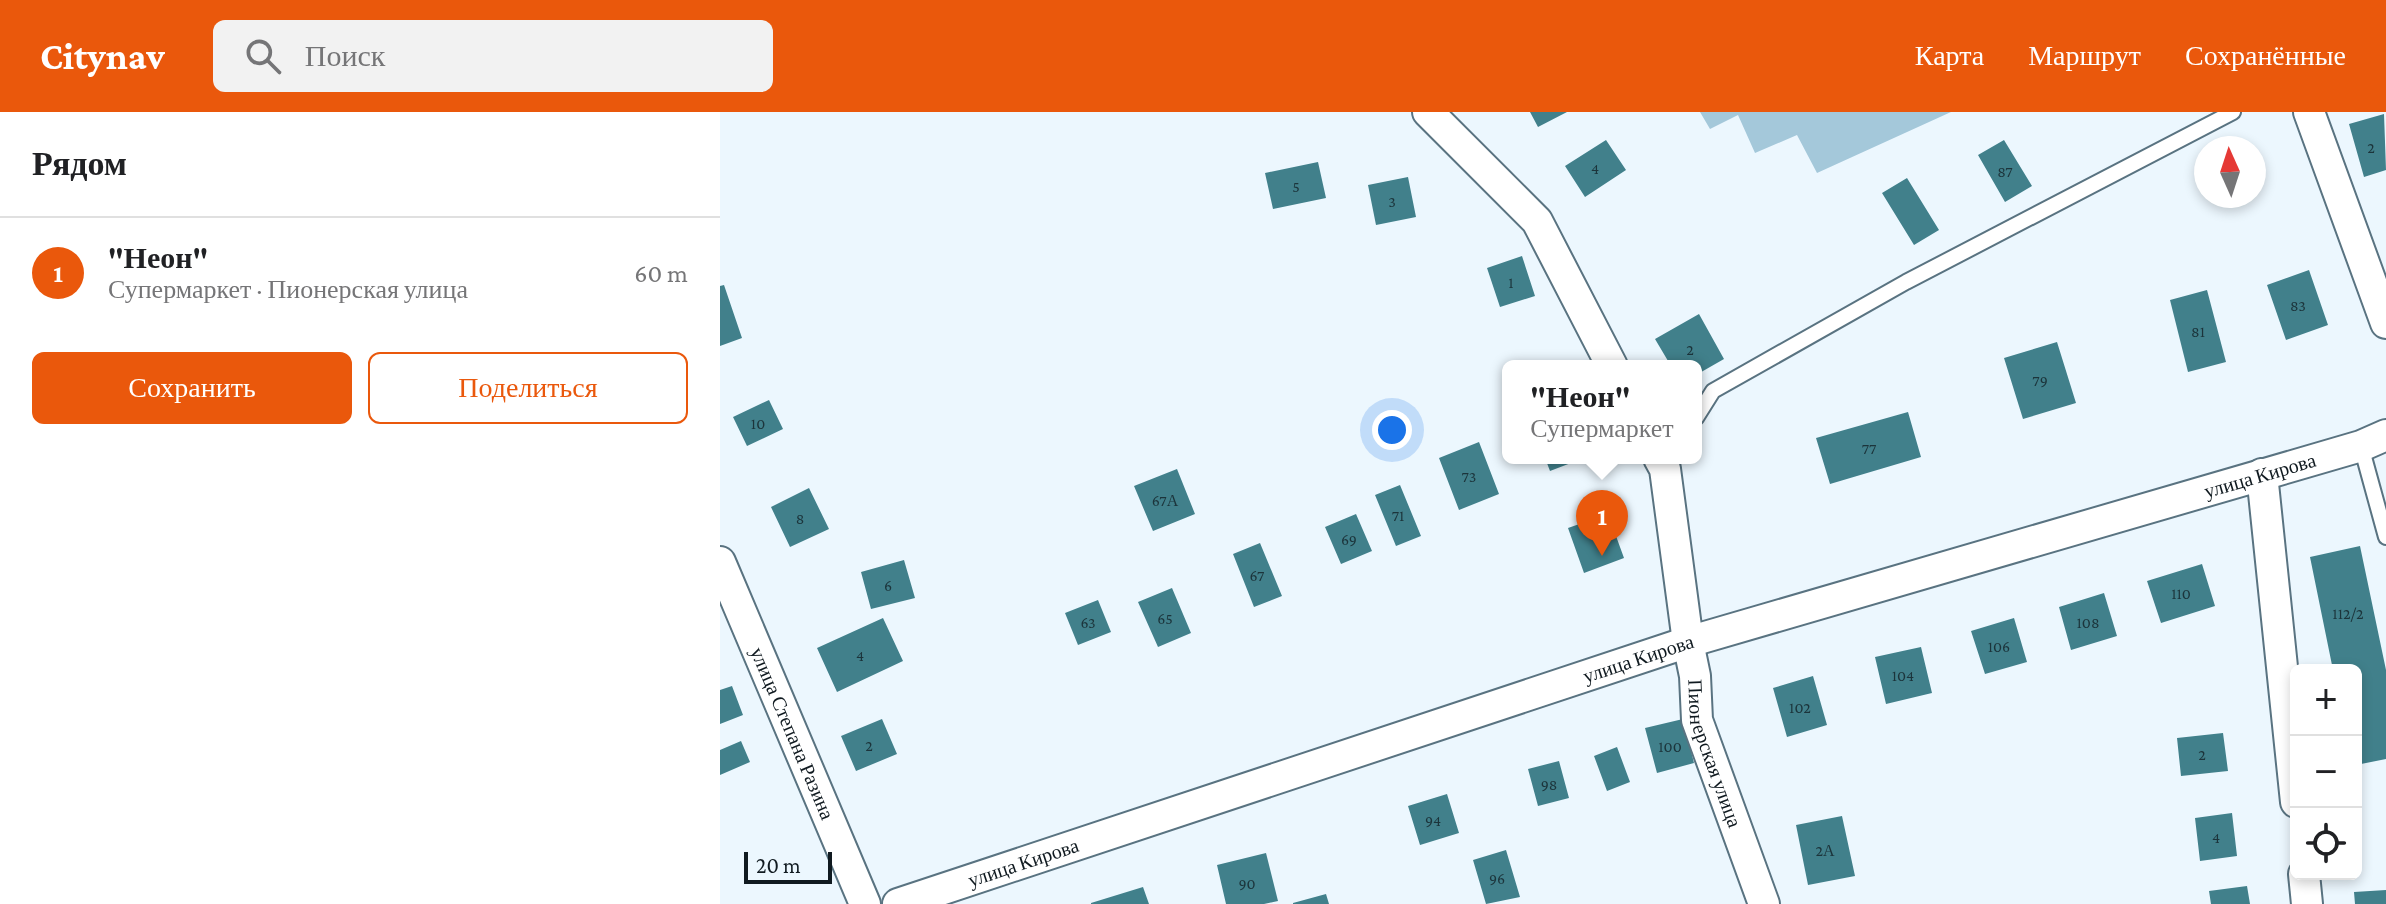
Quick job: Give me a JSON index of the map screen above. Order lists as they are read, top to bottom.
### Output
{
  "streets": {
    "street": ["улица Кирова", "улица Степана Разина", "Пионерская улица"]
  },
  "crossings": [
    ["улица Кирова", "Пионерская улица"]
  ],
  "house_numbers": [
    "2",
    "4",
    "87",
    "5",
    "3",
    "1",
    "83",
    "81",
    "2",
    "79",
    "10",
    "77",
    "73",
    "67А",
    "71",
    "8",
    "69",
    "67",
    "6",
    "110",
    "112/2",
    "65",
    "63",
    "108",
    "106",
    "4",
    "104",
    "102",
    "2",
    "100",
    "2",
    "98",
    "94",
    "4",
    "2А",
    "96",
    "90"
  ],
  "scale_bar": "20 m",
  "north": "top",
  "page": {
    "header": "Citynav",
    "search": "Поиск",
    "nav": ["Карта", "Маршрут", "Сохранённые"],
    "heading": "Рядом",
    "list": [
      {
        "mark": "1",
        "name": "\"Неон\"",
        "note": "Супермаркет · Пионерская улица",
        "value": "60 m"
      }
    ],
    "buttons": ["Сохранить", "Поделиться"],
    "popup": ["\"Неон\"", "Супермаркет"],
    "pins": "1",
    "map_buttons": ["+", "−"],
    "scale": "20 m"
  }
}
